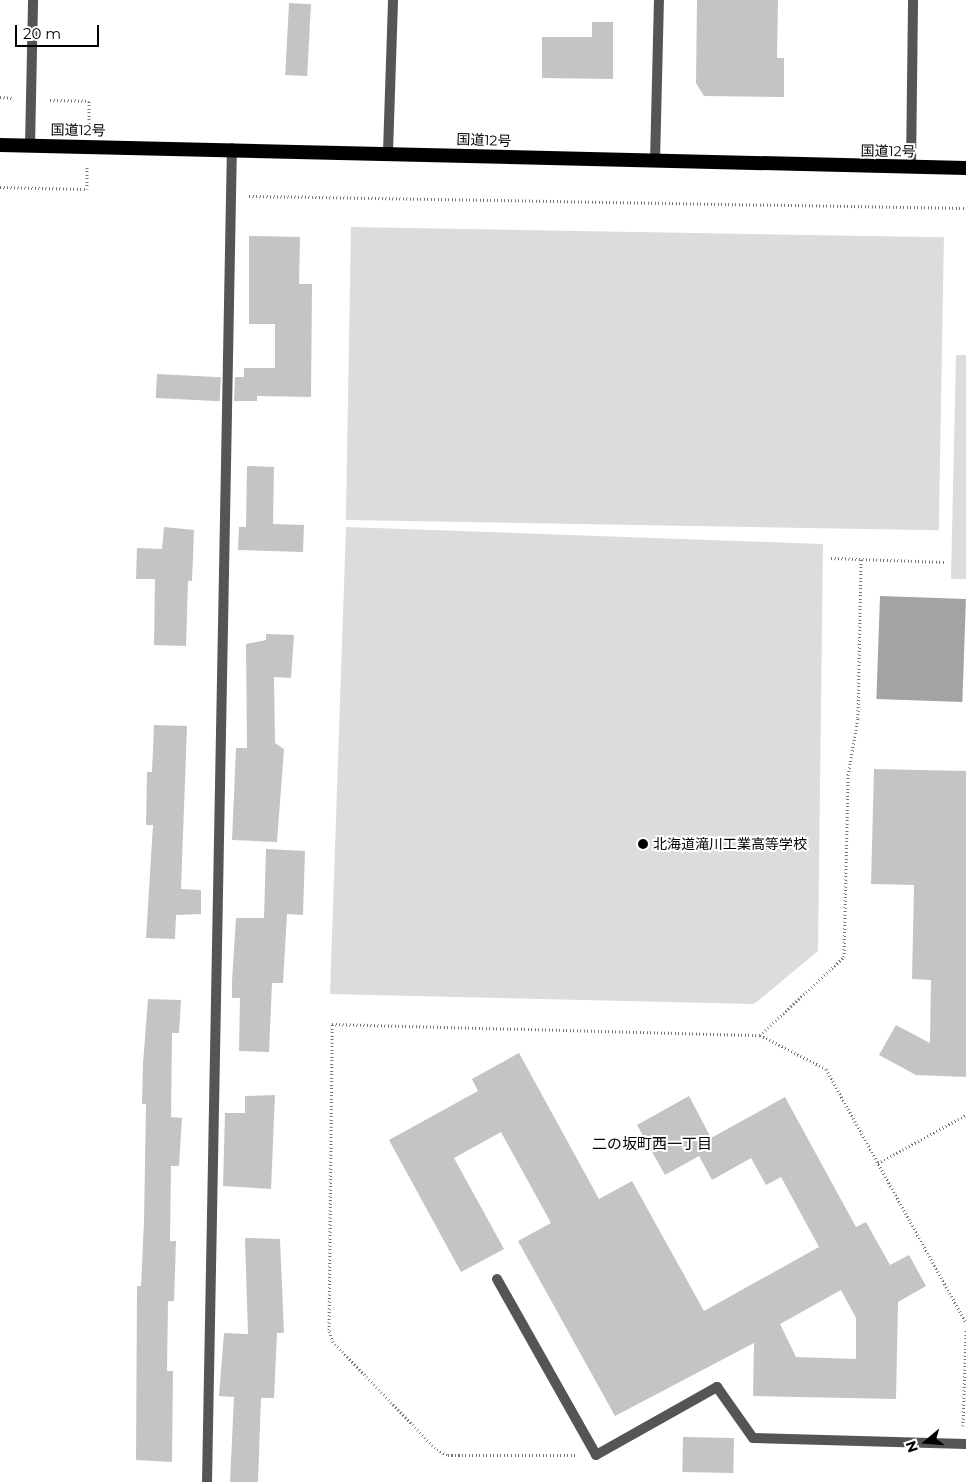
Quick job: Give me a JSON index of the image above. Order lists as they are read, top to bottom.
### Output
{
  "streets": {
    "highway": ["国道12号"]
  },
  "districts": ["二の坂町西一丁目"],
  "places": ["北海道滝川工業高等学校"],
  "scale_bar": "20 m",
  "north": "left"
}
